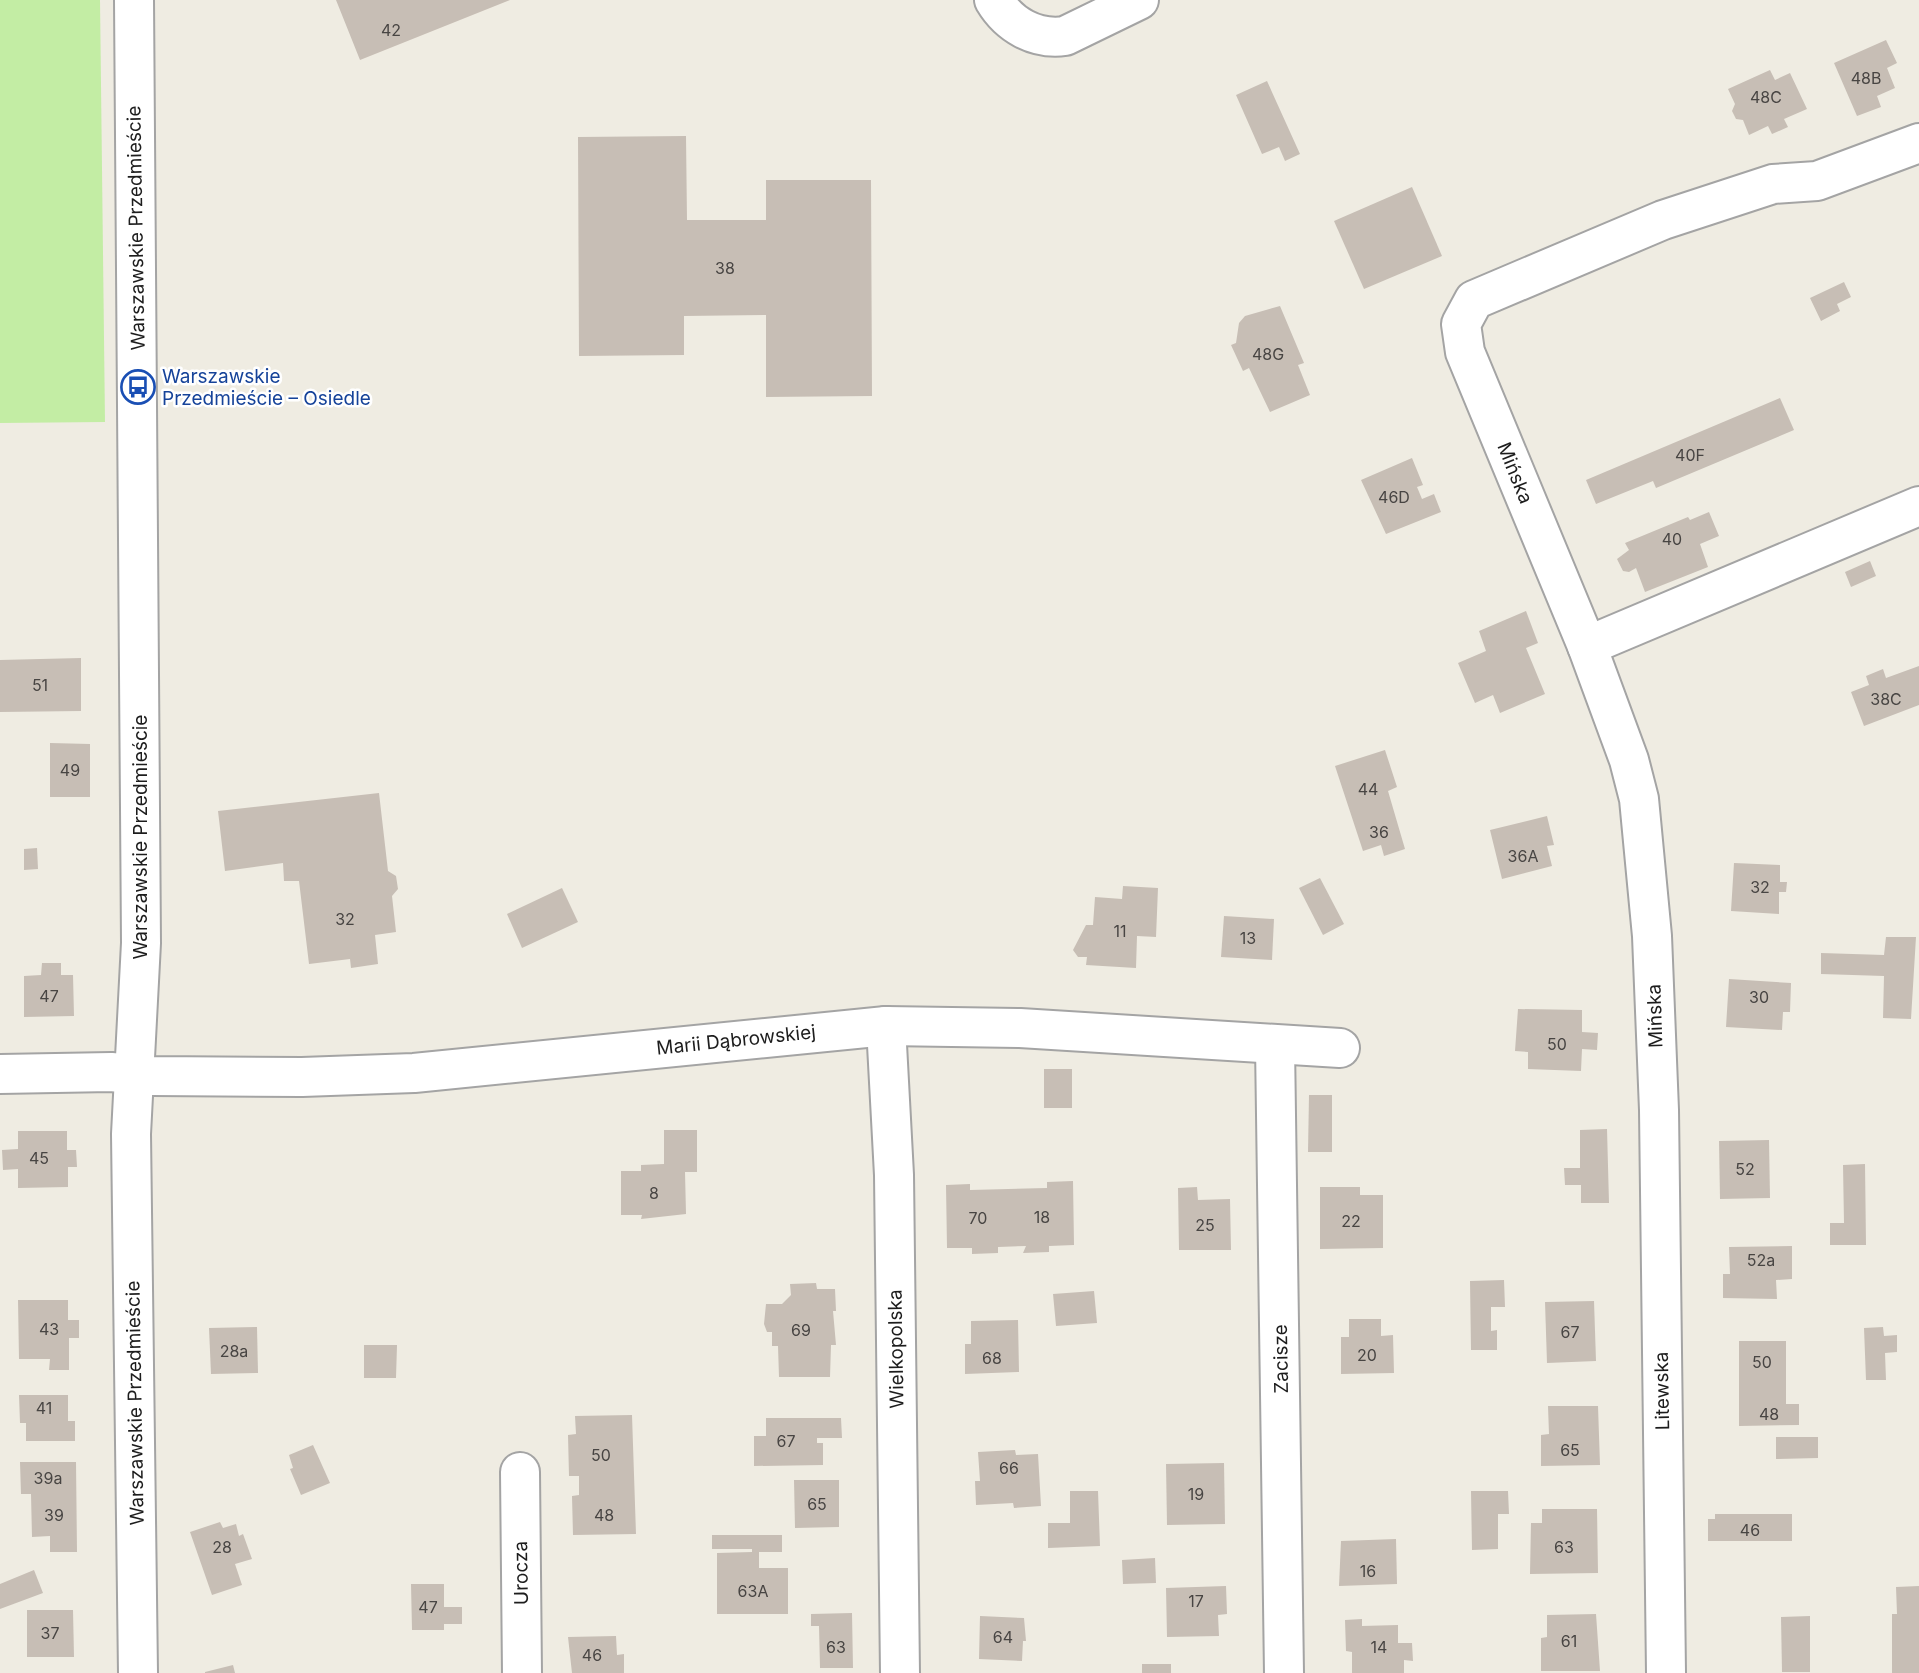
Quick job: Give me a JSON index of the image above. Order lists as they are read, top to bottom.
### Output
{
  "streets": {
    "street": [
      "Warszawskie Przedmieście",
      "Mińska",
      "Marii Dąbrowskiej",
      "Wielkopolska",
      "Zacisze",
      "Litewska",
      "Urocza"
    ]
  },
  "crossings": [
    ["Warszawskie Przedmieście", "Marii Dąbrowskiej"],
    ["Mińska", "Litewska"],
    ["Marii Dąbrowskiej", "Wielkopolska"],
    ["Marii Dąbrowskiej", "Zacisze"]
  ],
  "places": {
    "bus stop": ["Warszawskie Przedmieście – Osiedle"]
  },
  "house_numbers": [
    "42",
    "48B",
    "48C",
    "38",
    "48G",
    "40F",
    "46D",
    "40",
    "51",
    "38C",
    "49",
    "44",
    "36",
    "36A",
    "32",
    "32",
    "11",
    "13",
    "47",
    "30",
    "50",
    "45",
    "52",
    "8",
    "18",
    "70",
    "22",
    "25",
    "52a",
    "43",
    "69",
    "67",
    "28a",
    "20",
    "68",
    "50",
    "41",
    "48",
    "67",
    "65",
    "50",
    "66",
    "39a",
    "19",
    "65",
    "39",
    "48",
    "46",
    "28",
    "63",
    "16",
    "63A",
    "17",
    "47",
    "37",
    "64",
    "61",
    "63",
    "14",
    "46"
  ]
}
